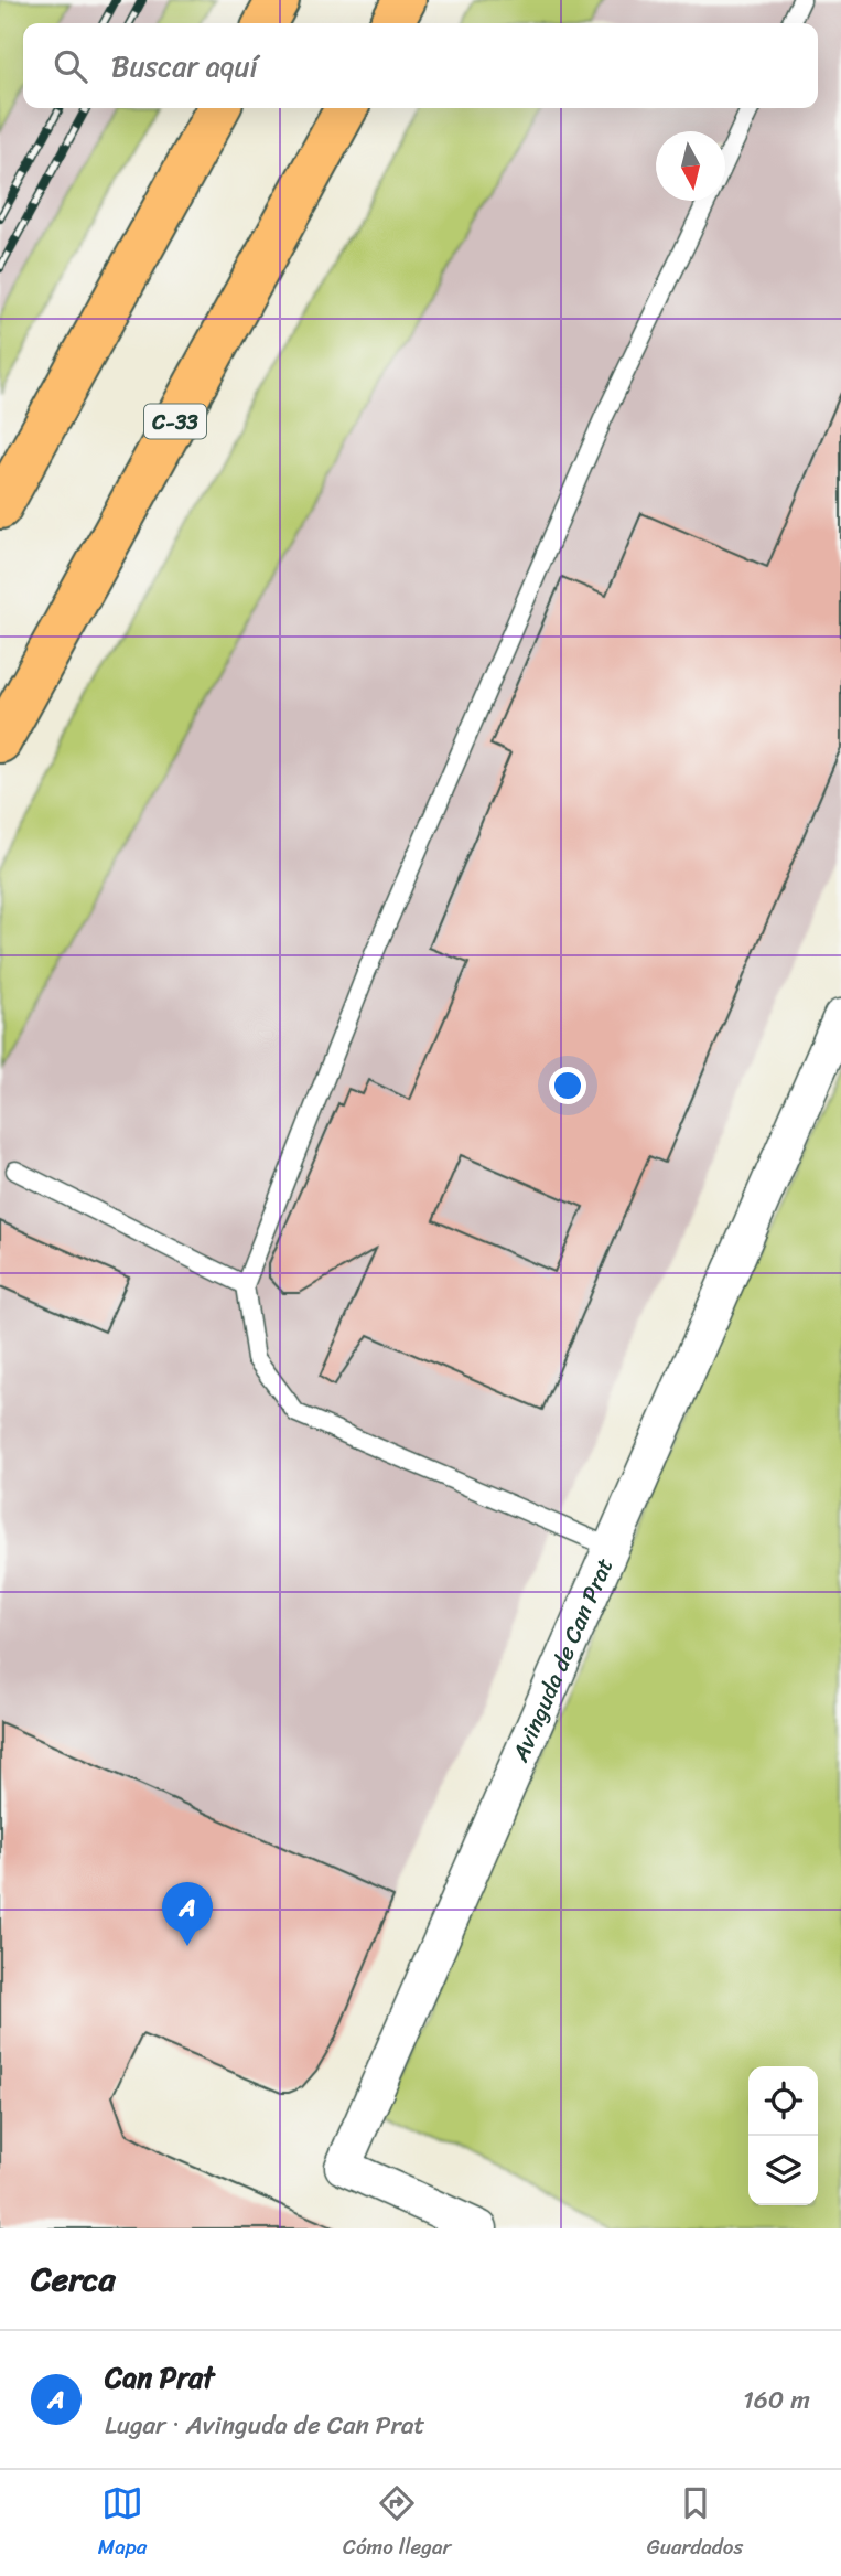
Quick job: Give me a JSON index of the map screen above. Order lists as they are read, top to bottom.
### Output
{
  "streets": {
    "highway": ["C-33"],
    "street": ["Avinguda de Can Prat"]
  },
  "north": "bottom",
  "page": {
    "search": "Buscar aquí",
    "pins": "A",
    "heading": "Cerca",
    "list": [
      {
        "mark": "A",
        "name": "Can Prat",
        "note": "Lugar · Avinguda de Can Prat",
        "value": "160 m"
      }
    ],
    "nav": ["Mapa", "Cómo llegar", "Guardados"]
  }
}
